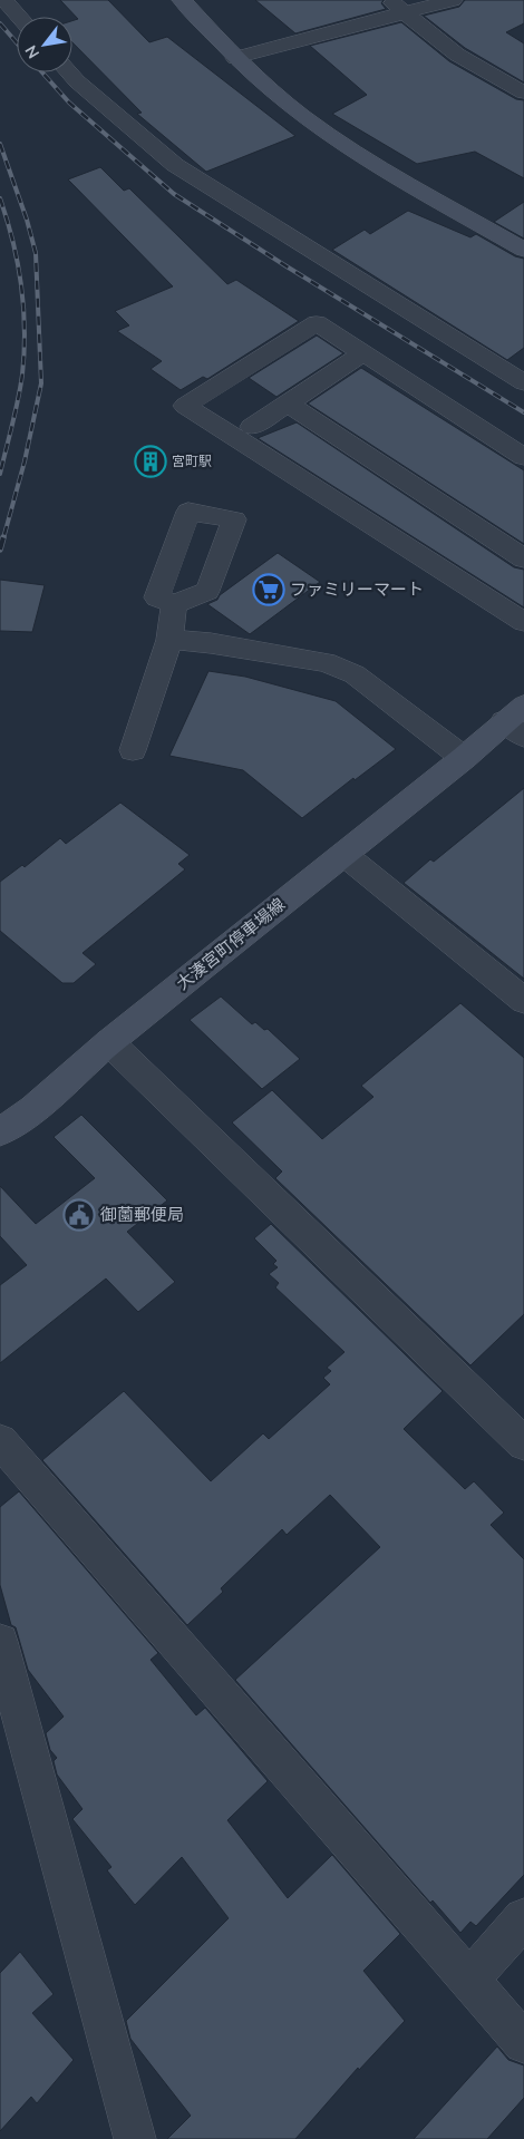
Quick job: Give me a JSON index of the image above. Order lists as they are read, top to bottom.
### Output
{
  "streets": {
    "street": ["大湊宮町停車場線"]
  },
  "places": {
    "building": ["宮町駅"],
    "supermarket": ["ファミリーマート"],
    "public building": ["御薗郵便局"]
  },
  "north": "bottom left"
}
